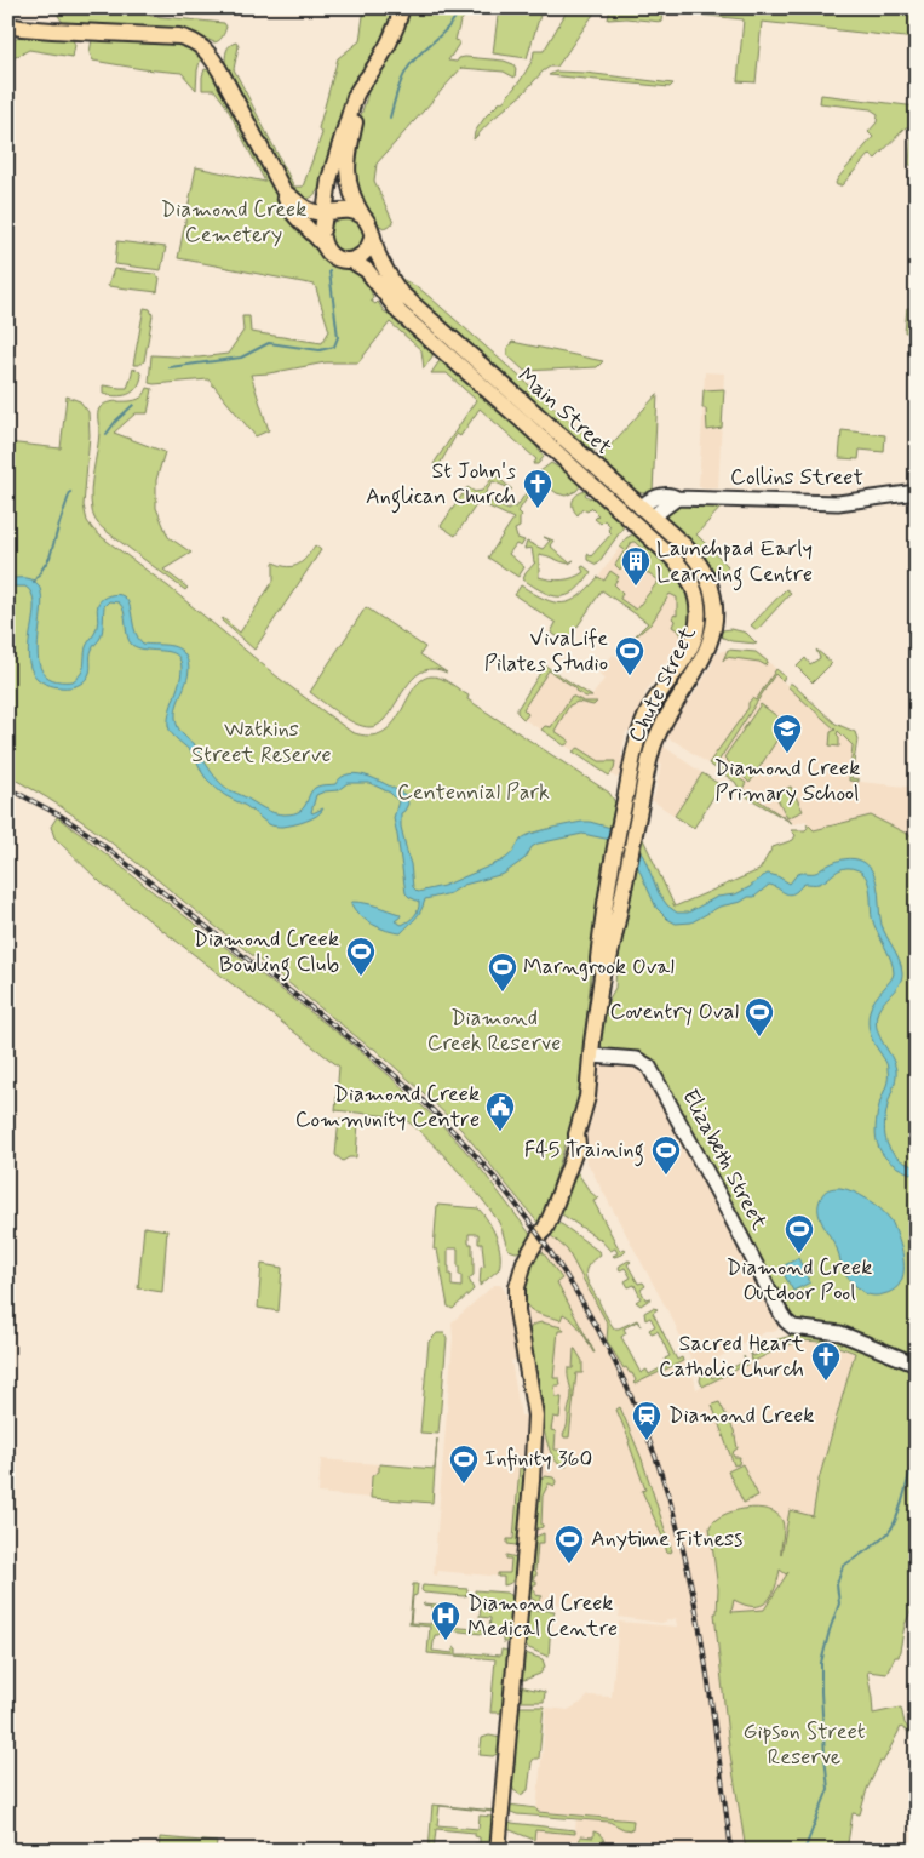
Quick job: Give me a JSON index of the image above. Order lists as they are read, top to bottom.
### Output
{
  "streets": {
    "main road": ["Main Street", "Chute Street"],
    "street": ["Collins Street", "Elizabeth Street"]
  },
  "crossings": [
    ["Main Street", "Collins Street"],
    ["Main Street", "Chute Street"]
  ],
  "parks": [
    "Diamond Creek Cemetery",
    "Watkins Street Reserve",
    "Centennial Park",
    "Diamond Creek Reserve",
    "Gipson Street Reserve"
  ],
  "places": {
    "church": ["St John's Anglican Church", "Sacred Heart Catholic Church"],
    "building": ["Launchpad Early Learning Centre"],
    "sports": [
      "VivaLife Pilates Studio",
      "Diamond Creek Bowling Club",
      "Marngrook Oval",
      "Coventry Oval",
      "F45 Training",
      "Diamond Creek Outdoor Pool",
      "Infinity 360",
      "Anytime Fitness"
    ],
    "school or university": ["Diamond Creek Primary School"],
    "public building": ["Diamond Creek Community Centre"],
    "station": ["Diamond Creek"],
    "hospital": ["Diamond Creek Medical Centre"]
  }
}
